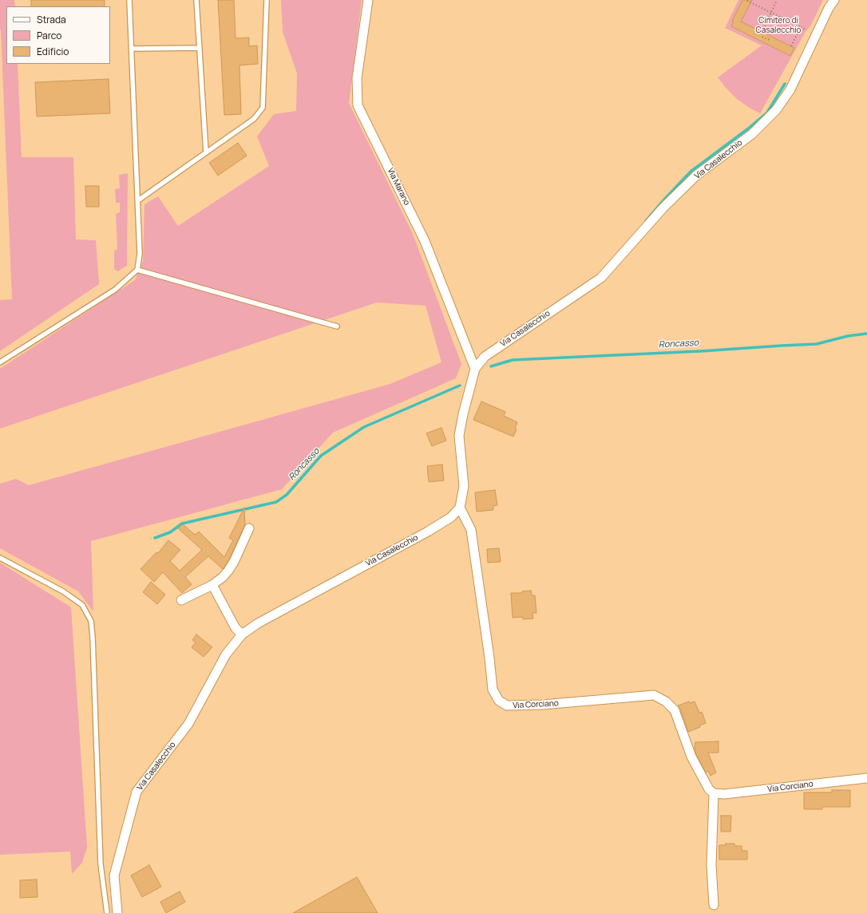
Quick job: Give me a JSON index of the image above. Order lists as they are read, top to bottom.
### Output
{
  "streets": {
    "street": ["Via Casalecchio", "Via Marano", "Via Corciano"]
  },
  "crossings": [
    ["Via Casalecchio", "Via Marano"],
    ["Via Casalecchio", "Via Corciano"]
  ],
  "water": ["Roncasso"],
  "parks": ["Cimitero di Casalecchio"],
  "legend": ["Strada", "Parco", "Edificio"]
}
